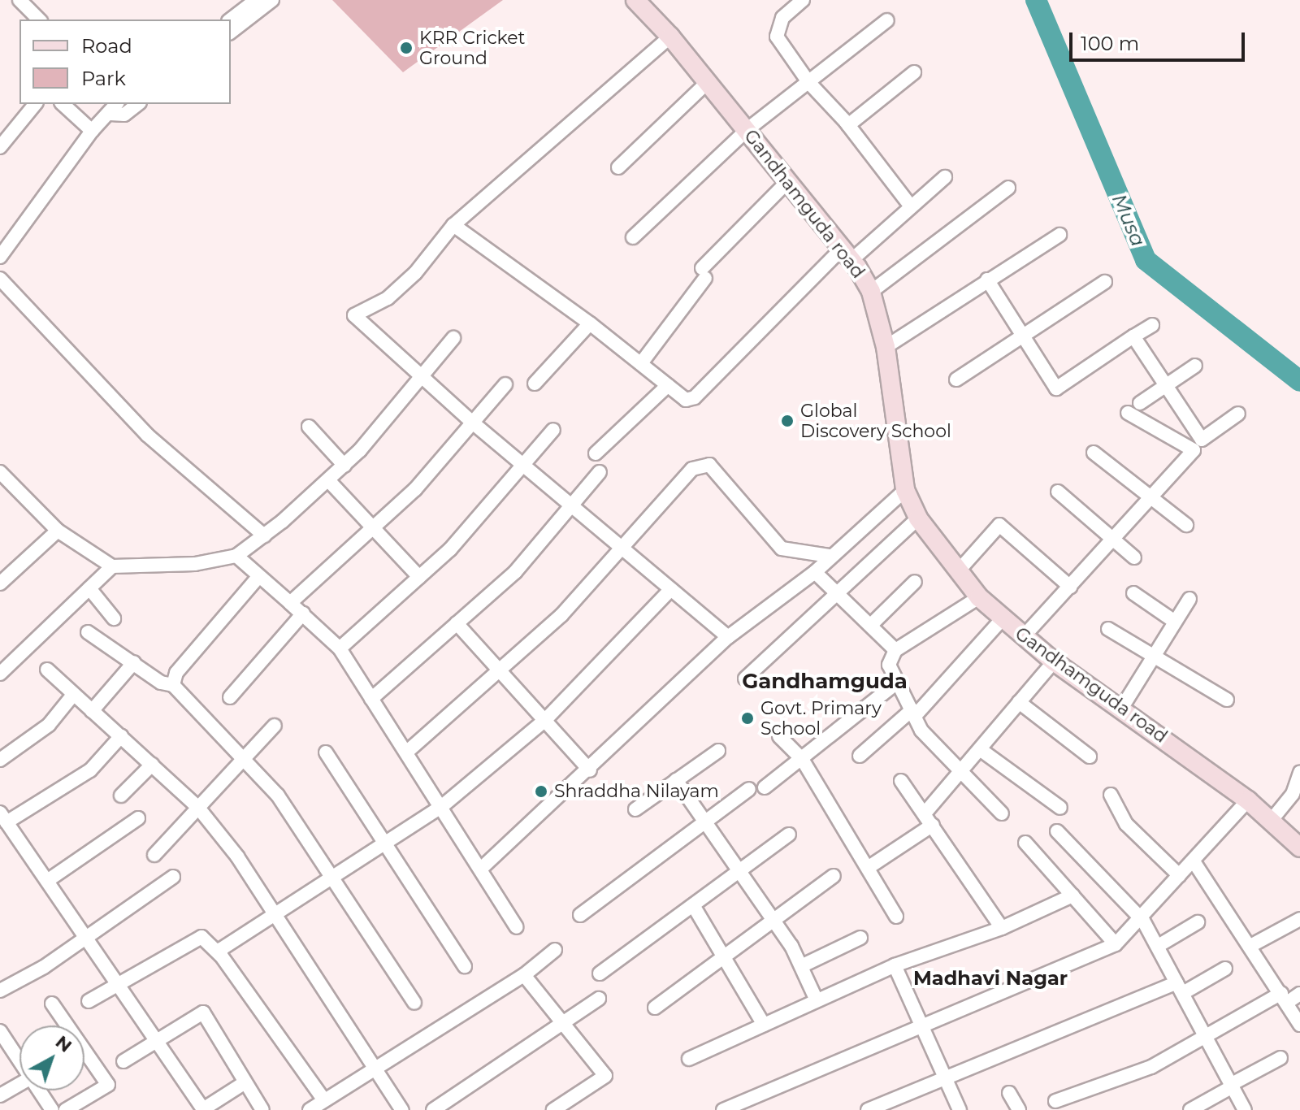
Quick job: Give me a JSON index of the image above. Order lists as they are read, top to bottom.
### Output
{
  "streets": {
    "street": ["Gandhamguda road"]
  },
  "districts": ["Gandhamguda", "Madhavi Nagar"],
  "water": ["Musa"],
  "places": [
    "KRR Cricket Ground",
    "Global Discovery School",
    "Govt. Primary School",
    "Shraddha Nilayam"
  ],
  "legend": ["Road", "Park"],
  "scale_bar": "100 m",
  "north": "top right"
}
